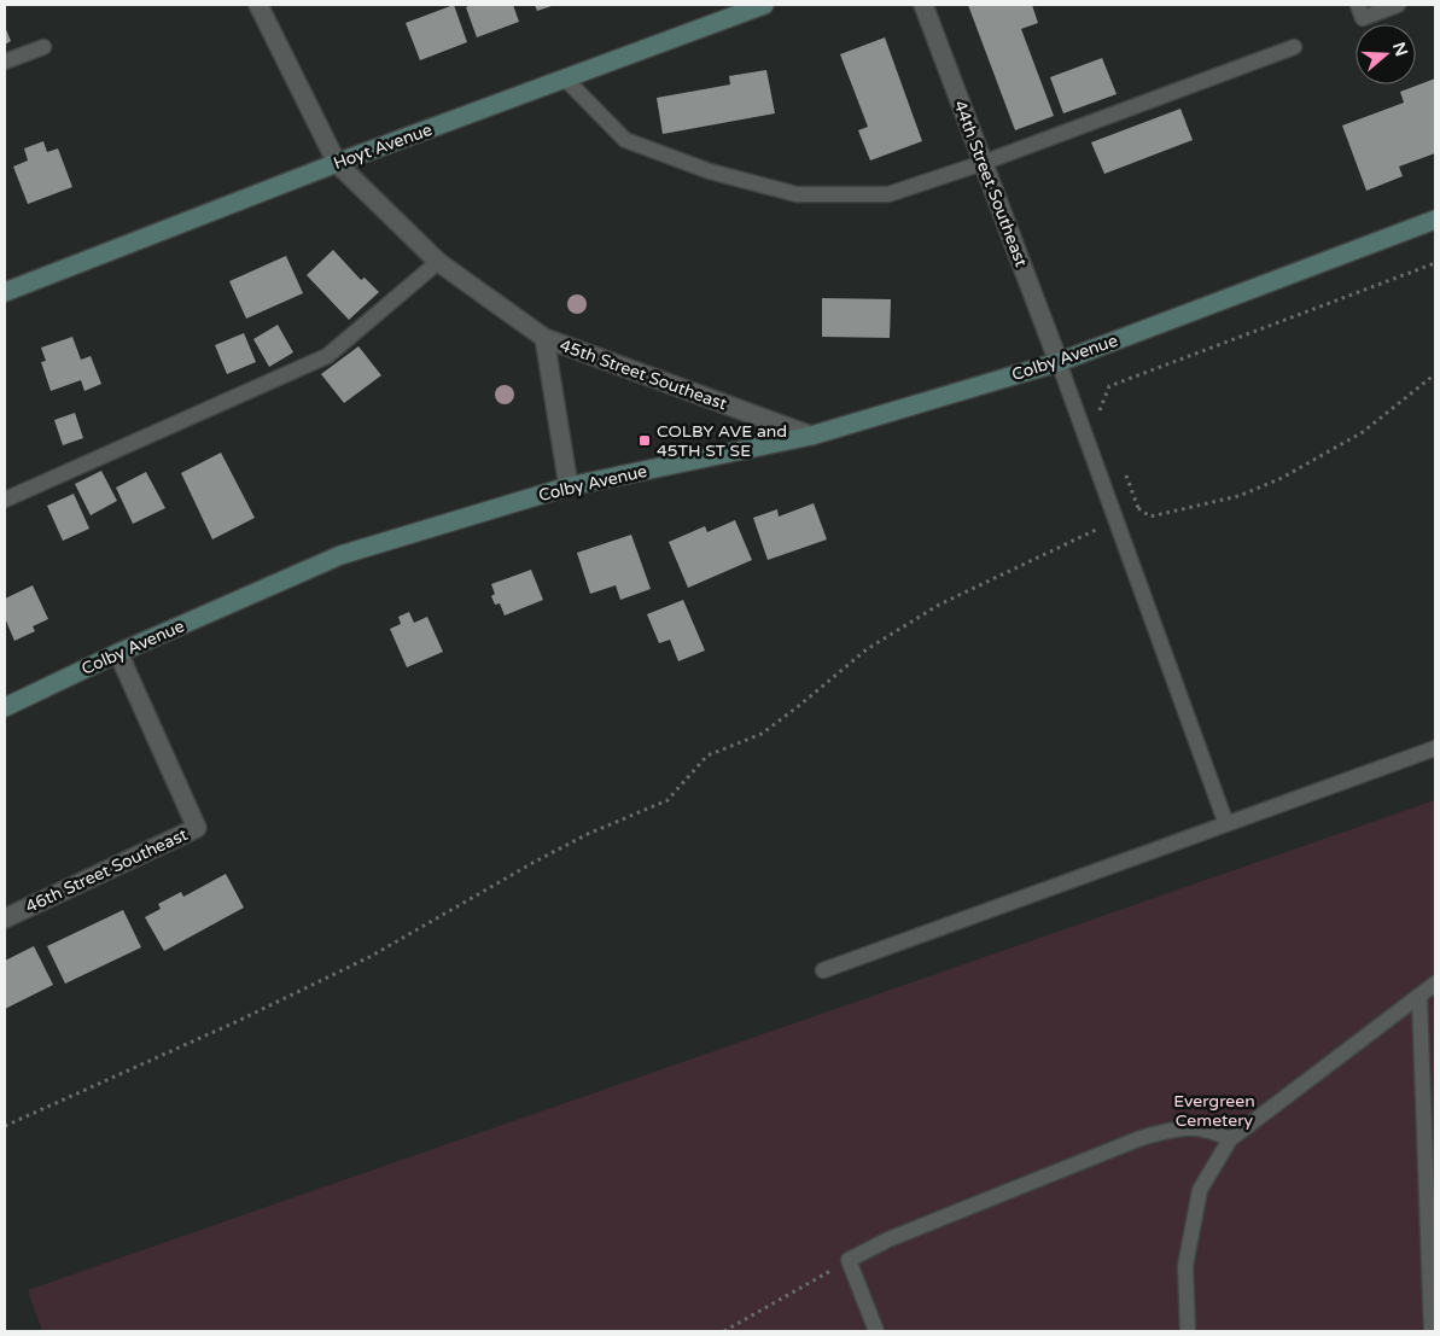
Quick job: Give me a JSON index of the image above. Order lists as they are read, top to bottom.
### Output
{
  "streets": {
    "main road": ["Hoyt Avenue", "Colby Avenue"],
    "street": ["44th Street Southeast", "45th Street Southeast", "46th Street Southeast"]
  },
  "crossings": [
    ["Hoyt Avenue", "45th Street Southeast"],
    ["44th Street Southeast", "Colby Avenue"],
    ["Colby Avenue", "45th Street Southeast"],
    ["Colby Avenue", "46th Street Southeast"]
  ],
  "parks": ["Evergreen Cemetery"],
  "places": {
    "transit": ["COLBY AVE and 45TH ST SE"]
  },
  "north": "right"
}
